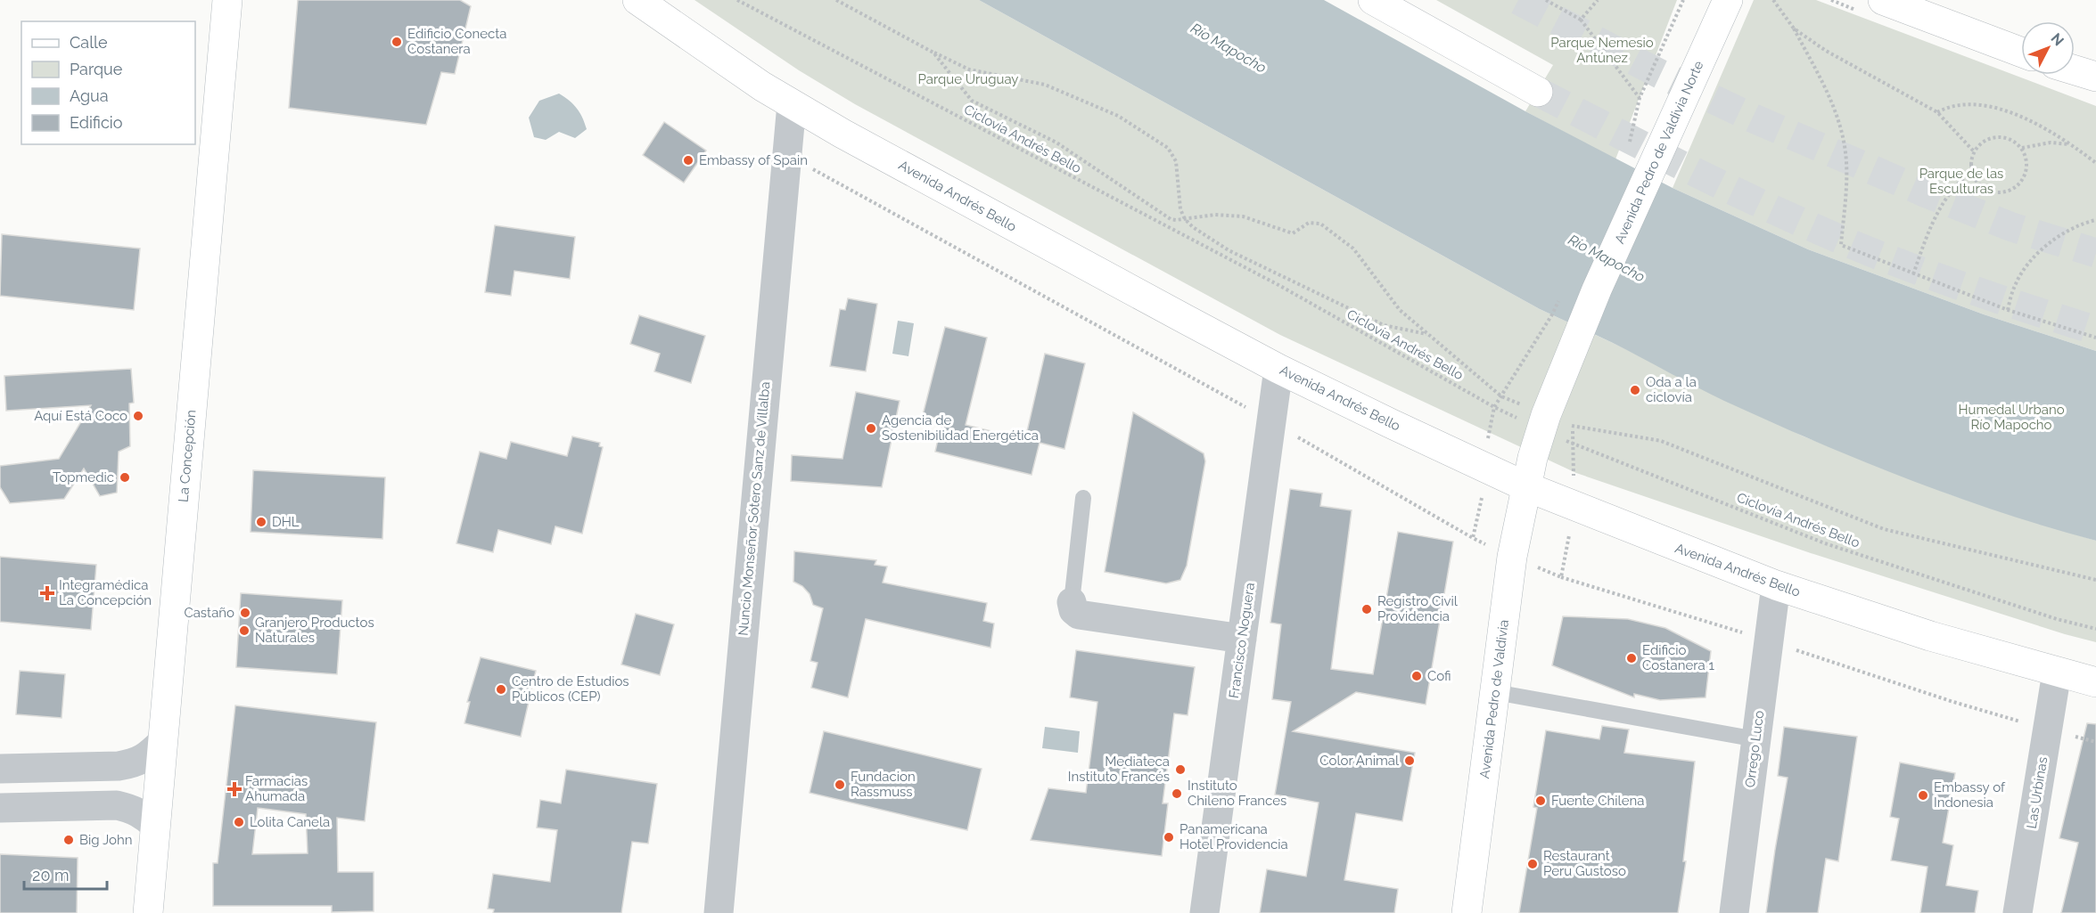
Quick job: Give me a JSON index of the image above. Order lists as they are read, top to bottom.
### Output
{
  "streets": {
    "main road": [
      "Avenida Pedro de Valdivia Norte",
      "Avenida Andrés Bello",
      "La Concepción",
      "Avenida Pedro de Valdivia"
    ],
    "street": [
      "Nuncio Monseñor Sótero Sanz de Villalba",
      "Francisco Noguera",
      "Orrego Luco",
      "Las Urbinas"
    ],
    "path": ["Ciclovía Andrés Bello"]
  },
  "crossings": [
    ["Ciclovía Andrés Bello", "Avenida Pedro de Valdivia Norte"],
    ["Avenida Pedro de Valdivia Norte", "Avenida Andrés Bello"],
    ["Avenida Pedro de Valdivia Norte", "Avenida Pedro de Valdivia"],
    ["Avenida Andrés Bello", "Nuncio Monseñor Sótero Sanz de Villalba"],
    ["Avenida Andrés Bello", "Francisco Noguera"],
    ["Avenida Andrés Bello", "Avenida Pedro de Valdivia"],
    ["Avenida Andrés Bello", "Orrego Luco"],
    ["Avenida Andrés Bello", "Las Urbinas"]
  ],
  "water": ["Río Mapocho"],
  "parks": [
    "Parque Nemesio Antúnez",
    "Parque Uruguay",
    "Parque de las Esculturas",
    "Humedal Urbano Río Mapocho"
  ],
  "places": {
    "other": [
      "Edificio Conecta Costanera",
      "Embassy of Spain",
      "Oda a la ciclovía",
      "Aquí Está Coco",
      "Agencia de Sostenibilidad Energética",
      "Topmedic",
      "DHL",
      "Registro Civil Providencia",
      "Castaño",
      "Granjero Productos Naturales",
      "Edificio Costanera 1",
      "Cofi",
      "Centro de Estudios Públicos (CEP)",
      "Color Animal",
      "Mediateca Instituto Francés",
      "Fundacion Rassmuss",
      "Instituto Chileno Frances",
      "Embassy of Indonesia",
      "Fuente Chilena",
      "Lolita Canela",
      "Panamericana Hotel Providencia",
      "Big John",
      "Restaurant Peru Gustoso"
    ],
    "health": ["Integramédica La Concepción", "Farmacias Ahumada"]
  },
  "legend": [
    "Calle",
    "Parque",
    "Agua",
    "Edificio"
  ],
  "scale_bar": "20 m",
  "north": "top right"
}
